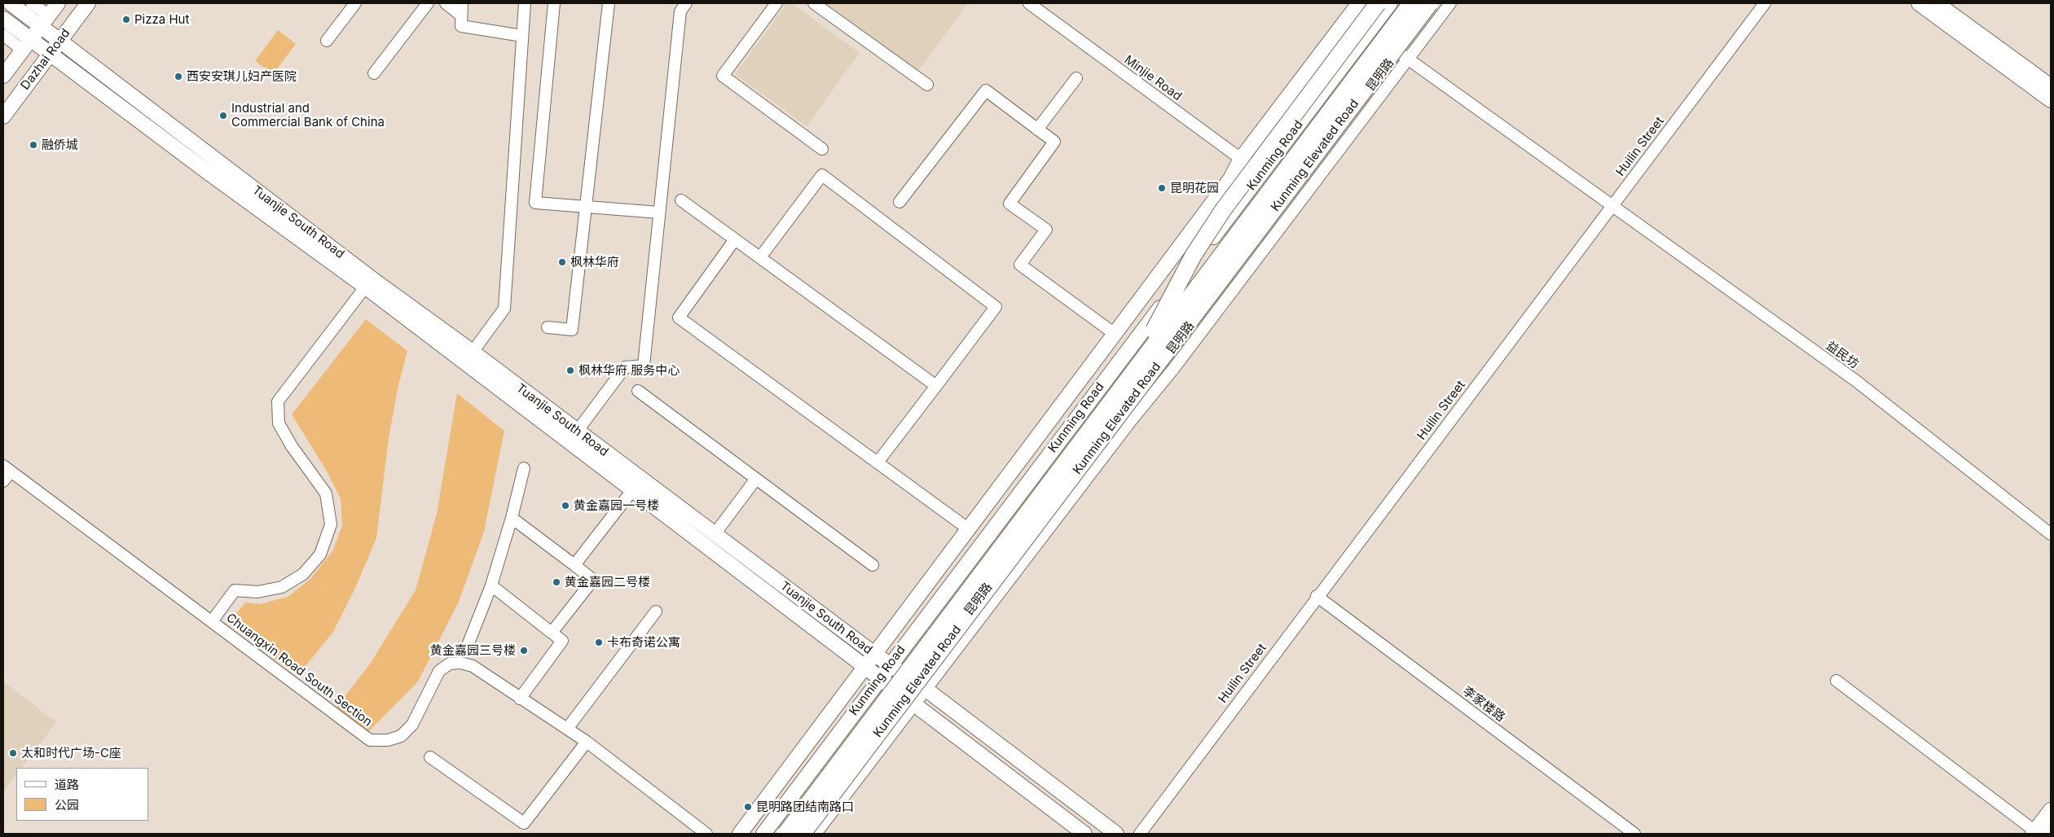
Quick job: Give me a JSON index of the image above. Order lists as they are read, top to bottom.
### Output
{
  "streets": {
    "highway": ["Kunming Elevated Road"],
    "main road": ["Dazhai Road", "Kunming Road", "Tuanjie South Road"],
    "street": [
      "昆明路",
      "Minjie Road",
      "Huilin Street",
      "益民坊",
      "Chuangxin Road South Section",
      "李家楼路"
    ]
  },
  "crossings": [
    ["Dazhai Road", "Tuanjie South Road"],
    ["昆明路", "Tuanjie South Road"],
    ["昆明路", "益民坊"],
    ["Minjie Road", "Kunming Road"],
    ["Huilin Street", "益民坊"],
    ["Huilin Street", "李家楼路"],
    ["Kunming Road", "Tuanjie South Road"],
    ["Kunming Road", "益民坊"]
  ],
  "places": [
    "Pizza Hut",
    "西安安琪儿妇产医院",
    "Industrial and Commercial Bank of China",
    "融侨城",
    "昆明花园",
    "枫林华府",
    "枫林华府 服务中心",
    "黄金嘉园一号楼",
    "黄金嘉园二号楼",
    "卡布奇诺公寓",
    "黄金嘉园三号楼",
    "太和时代广场-C座",
    "昆明路团结南路口"
  ],
  "legend": ["道路", "公园"]
}
